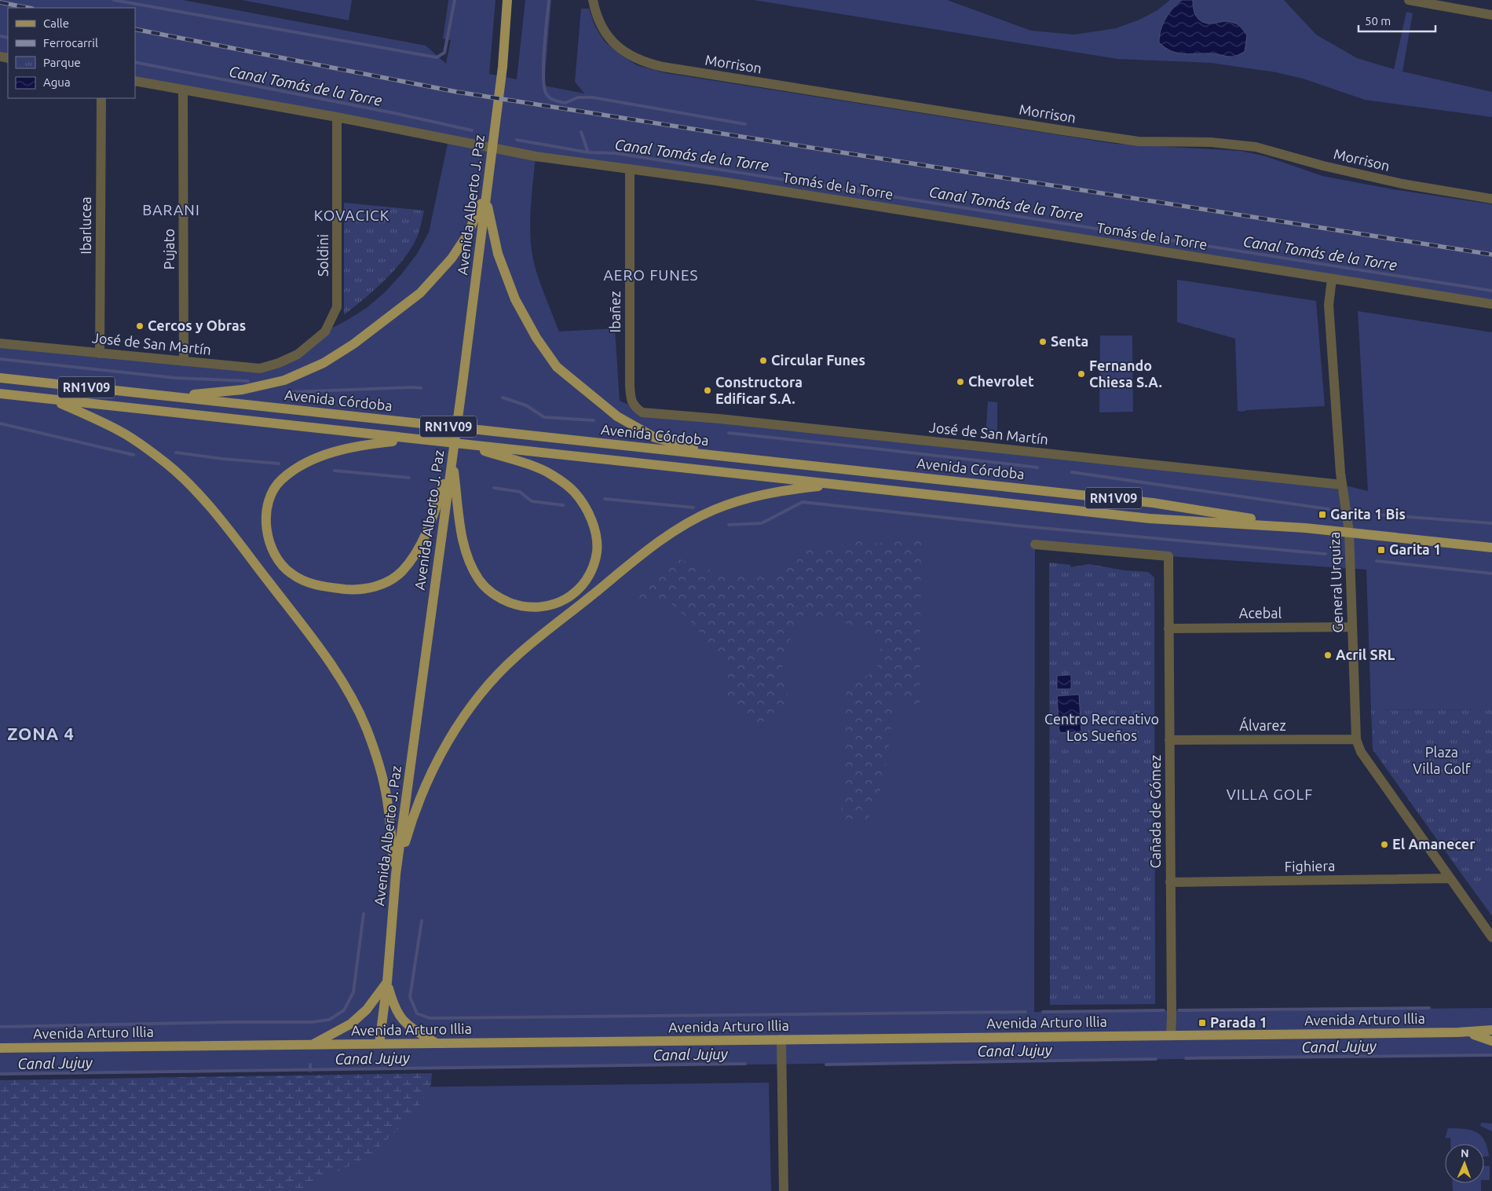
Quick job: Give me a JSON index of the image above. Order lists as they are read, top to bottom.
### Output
{
  "streets": {
    "main road": [
      "Avenida Alberto J. Paz",
      "RN1V09",
      "Avenida Córdoba",
      "Avenida Arturo Illia"
    ],
    "street": [
      "Morrison",
      "Tomás de la Torre",
      "Ibarlucea",
      "Pujato",
      "Soldini",
      "Ibañez",
      "José de San Martín",
      "General Urquiza",
      "Acebal",
      "Álvarez",
      "Cañada de Gómez",
      "Fighiera"
    ]
  },
  "crossings": [
    ["Tomás de la Torre", "Pujato"],
    ["Tomás de la Torre", "Soldini"],
    ["Tomás de la Torre", "Ibañez"],
    ["Tomás de la Torre", "General Urquiza"],
    ["Avenida Alberto J. Paz", "Avenida Arturo Illia"],
    ["Ibarlucea", "José de San Martín"],
    ["Pujato", "José de San Martín"],
    ["Soldini", "José de San Martín"],
    ["Ibañez", "José de San Martín"],
    ["José de San Martín", "General Urquiza"],
    ["Avenida Córdoba", "General Urquiza"],
    ["General Urquiza", "Acebal"],
    ["General Urquiza", "Álvarez"],
    ["General Urquiza", "Fighiera"],
    ["Acebal", "Cañada de Gómez"],
    ["Álvarez", "Cañada de Gómez"],
    ["Cañada de Gómez", "Fighiera"],
    ["Cañada de Gómez", "Avenida Arturo Illia"]
  ],
  "districts": [
    "BARANI",
    "KOVACICK",
    "AERO FUNES",
    "ZONA 4",
    "VILLA GOLF"
  ],
  "water": ["Canal Tomás de la Torre", "Canal Jujuy"],
  "parks": ["Centro Recreativo Los Sueños", "Plaza Villa Golf"],
  "places": {
    "other": [
      "Cercos y Obras",
      "Senta",
      "Circular Funes",
      "Fernando Chiesa S.A.",
      "Chevrolet",
      "Constructora Edificar S.A.",
      "Acril SRL",
      "El Amanecer"
    ],
    "transit": ["Garita 1 Bis", "Garita 1", "Parada 1"]
  },
  "legend": [
    "Calle",
    "Ferrocarril",
    "Parque",
    "Agua"
  ],
  "scale_bar": "50 m",
  "north": "top"
}
